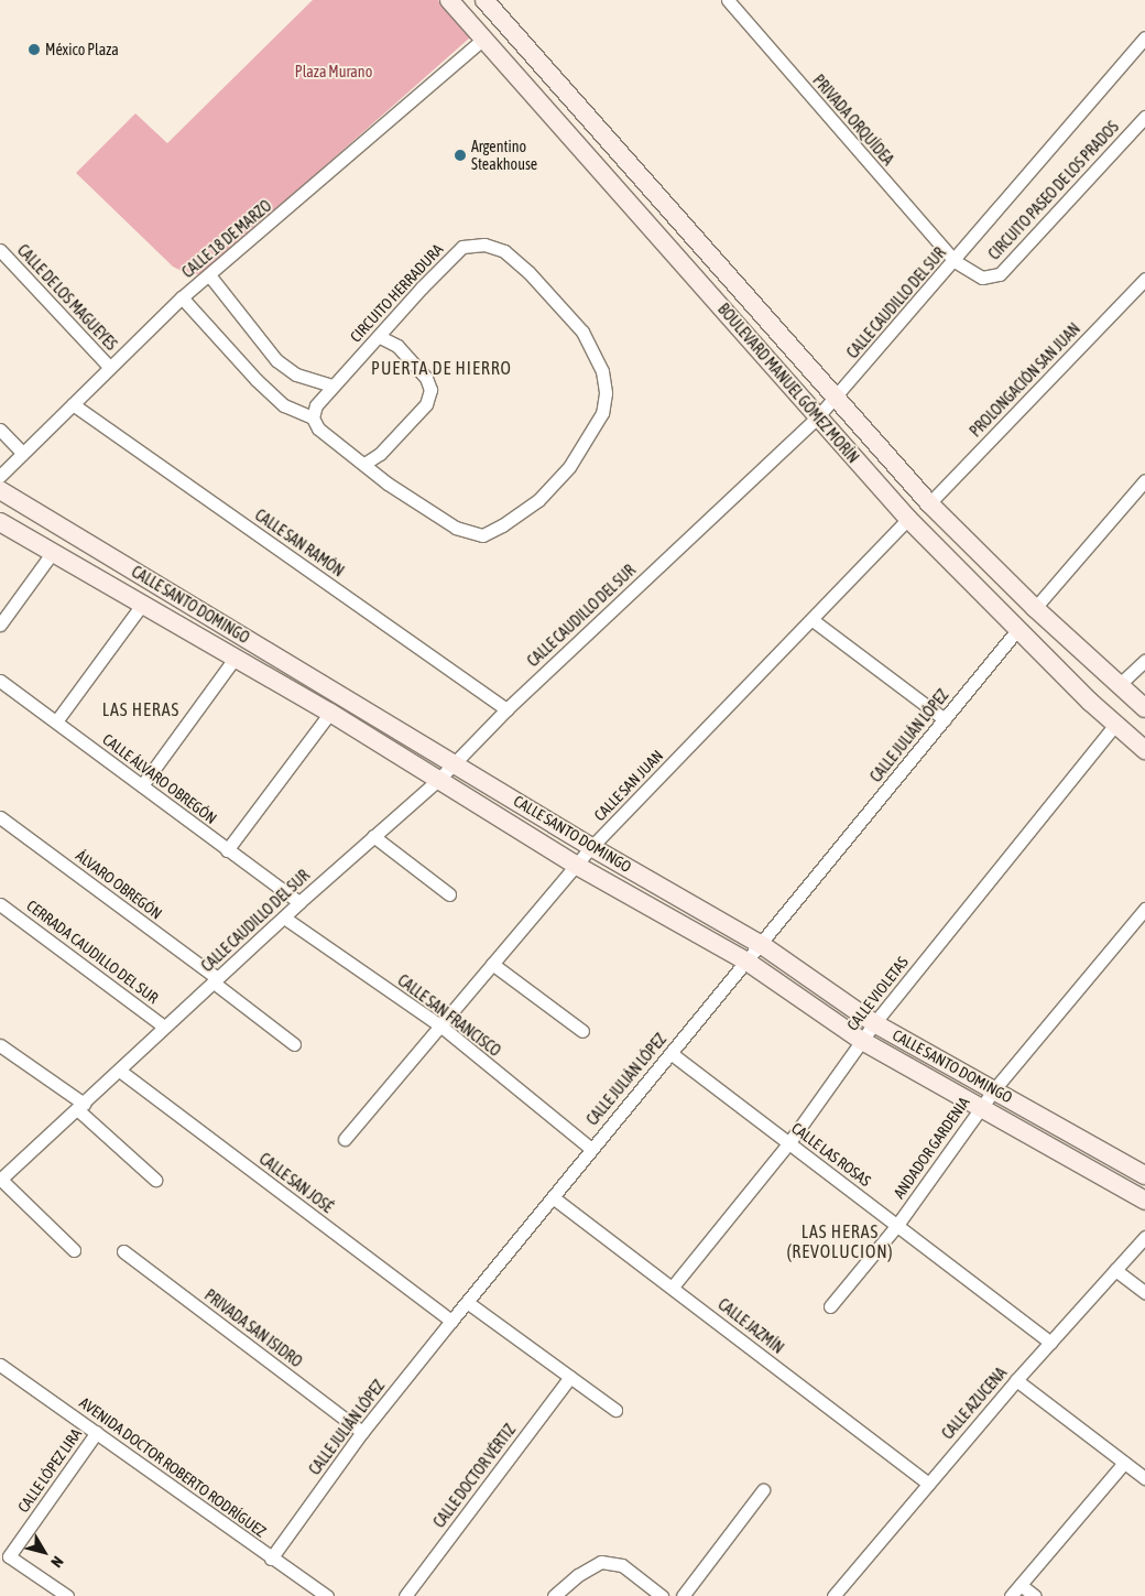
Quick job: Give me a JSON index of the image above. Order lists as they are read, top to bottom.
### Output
{
  "streets": {
    "street": [
      "PRIVADA ORQUÍDEA",
      "CIRCUITO PASEO DE LOS PRADOS",
      "CALLE 18 DE MARZO",
      "CIRCUITO HERRADURA",
      "CALLE DE LOS MAGUEYES",
      "CALLE CAUDILLO DEL SUR",
      "PROLONGACIÓN SAN JUAN",
      "BOULEVARD MANUEL GÓMEZ MORÍN",
      "CALLE SAN RAMÓN",
      "CALLE SANTO DOMINGO",
      "CALLE JULIÁN LÓPEZ",
      "CALLE ÁLVARO OBREGÓN",
      "CALLE SAN JUAN",
      "ÁLVARO OBREGÓN",
      "CERRADA CAUDILLO DEL SUR",
      "CALLE VIOLETAS",
      "CALLE SAN FRANCISCO",
      "ANDADOR GARDENIA",
      "CALLE LAS ROSAS",
      "CALLE SAN JOSÉ",
      "CALLE JAZMÍN",
      "PRIVADA SAN ISIDRO",
      "CALLE AZUCENA",
      "AVENIDA DOCTOR ROBERTO RODRÍGUEZ",
      "CALLE LÓPEZ LIRA",
      "CALLE DOCTOR VÉRTIZ"
    ]
  },
  "crossings": [
    ["PRIVADA ORQUÍDEA", "CIRCUITO PASEO DE LOS PRADOS"],
    ["PRIVADA ORQUÍDEA", "CALLE CAUDILLO DEL SUR"],
    ["CIRCUITO PASEO DE LOS PRADOS", "CALLE CAUDILLO DEL SUR"],
    ["CALLE 18 DE MARZO", "CIRCUITO HERRADURA"],
    ["CALLE 18 DE MARZO", "CALLE DE LOS MAGUEYES"],
    ["CALLE 18 DE MARZO", "BOULEVARD MANUEL GÓMEZ MORÍN"],
    ["CALLE 18 DE MARZO", "CALLE SAN RAMÓN"],
    ["CALLE CAUDILLO DEL SUR", "BOULEVARD MANUEL GÓMEZ MORÍN"],
    ["CALLE CAUDILLO DEL SUR", "CALLE SAN RAMÓN"],
    ["CALLE CAUDILLO DEL SUR", "CALLE SANTO DOMINGO"],
    ["CALLE CAUDILLO DEL SUR", "CALLE ÁLVARO OBREGÓN"],
    ["CALLE CAUDILLO DEL SUR", "ÁLVARO OBREGÓN"],
    ["CALLE CAUDILLO DEL SUR", "CERRADA CAUDILLO DEL SUR"],
    ["CALLE CAUDILLO DEL SUR", "CALLE SAN FRANCISCO"],
    ["CALLE CAUDILLO DEL SUR", "CALLE SAN JOSÉ"],
    ["PROLONGACIÓN SAN JUAN", "BOULEVARD MANUEL GÓMEZ MORÍN"],
    ["BOULEVARD MANUEL GÓMEZ MORÍN", "CALLE JULIÁN LÓPEZ"],
    ["BOULEVARD MANUEL GÓMEZ MORÍN", "CALLE SAN JUAN"],
    ["BOULEVARD MANUEL GÓMEZ MORÍN", "CALLE VIOLETAS"],
    ["CALLE SANTO DOMINGO", "CALLE JULIÁN LÓPEZ"],
    ["CALLE SANTO DOMINGO", "CALLE SAN JUAN"],
    ["CALLE SANTO DOMINGO", "CALLE VIOLETAS"],
    ["CALLE SANTO DOMINGO", "ANDADOR GARDENIA"],
    ["CALLE JULIÁN LÓPEZ", "CALLE SAN FRANCISCO"],
    ["CALLE JULIÁN LÓPEZ", "CALLE LAS ROSAS"],
    ["CALLE JULIÁN LÓPEZ", "CALLE SAN JOSÉ"],
    ["CALLE JULIÁN LÓPEZ", "CALLE JAZMÍN"],
    ["CALLE JULIÁN LÓPEZ", "PRIVADA SAN ISIDRO"],
    ["CALLE JULIÁN LÓPEZ", "AVENIDA DOCTOR ROBERTO RODRÍGUEZ"],
    ["CALLE SAN JUAN", "CALLE SAN FRANCISCO"],
    ["CALLE VIOLETAS", "CALLE LAS ROSAS"],
    ["CALLE VIOLETAS", "CALLE JAZMÍN"],
    ["ANDADOR GARDENIA", "CALLE LAS ROSAS"],
    ["CALLE LAS ROSAS", "CALLE AZUCENA"],
    ["CALLE JAZMÍN", "CALLE AZUCENA"],
    ["AVENIDA DOCTOR ROBERTO RODRÍGUEZ", "CALLE LÓPEZ LIRA"]
  ],
  "districts": ["PUERTA DE HIERRO", "LAS HERAS", "LAS HERAS (REVOLUCION)"],
  "parks": ["Plaza Murano"],
  "places": ["México Plaza", "Argentino Steakhouse"],
  "north": "bottom right"
}
